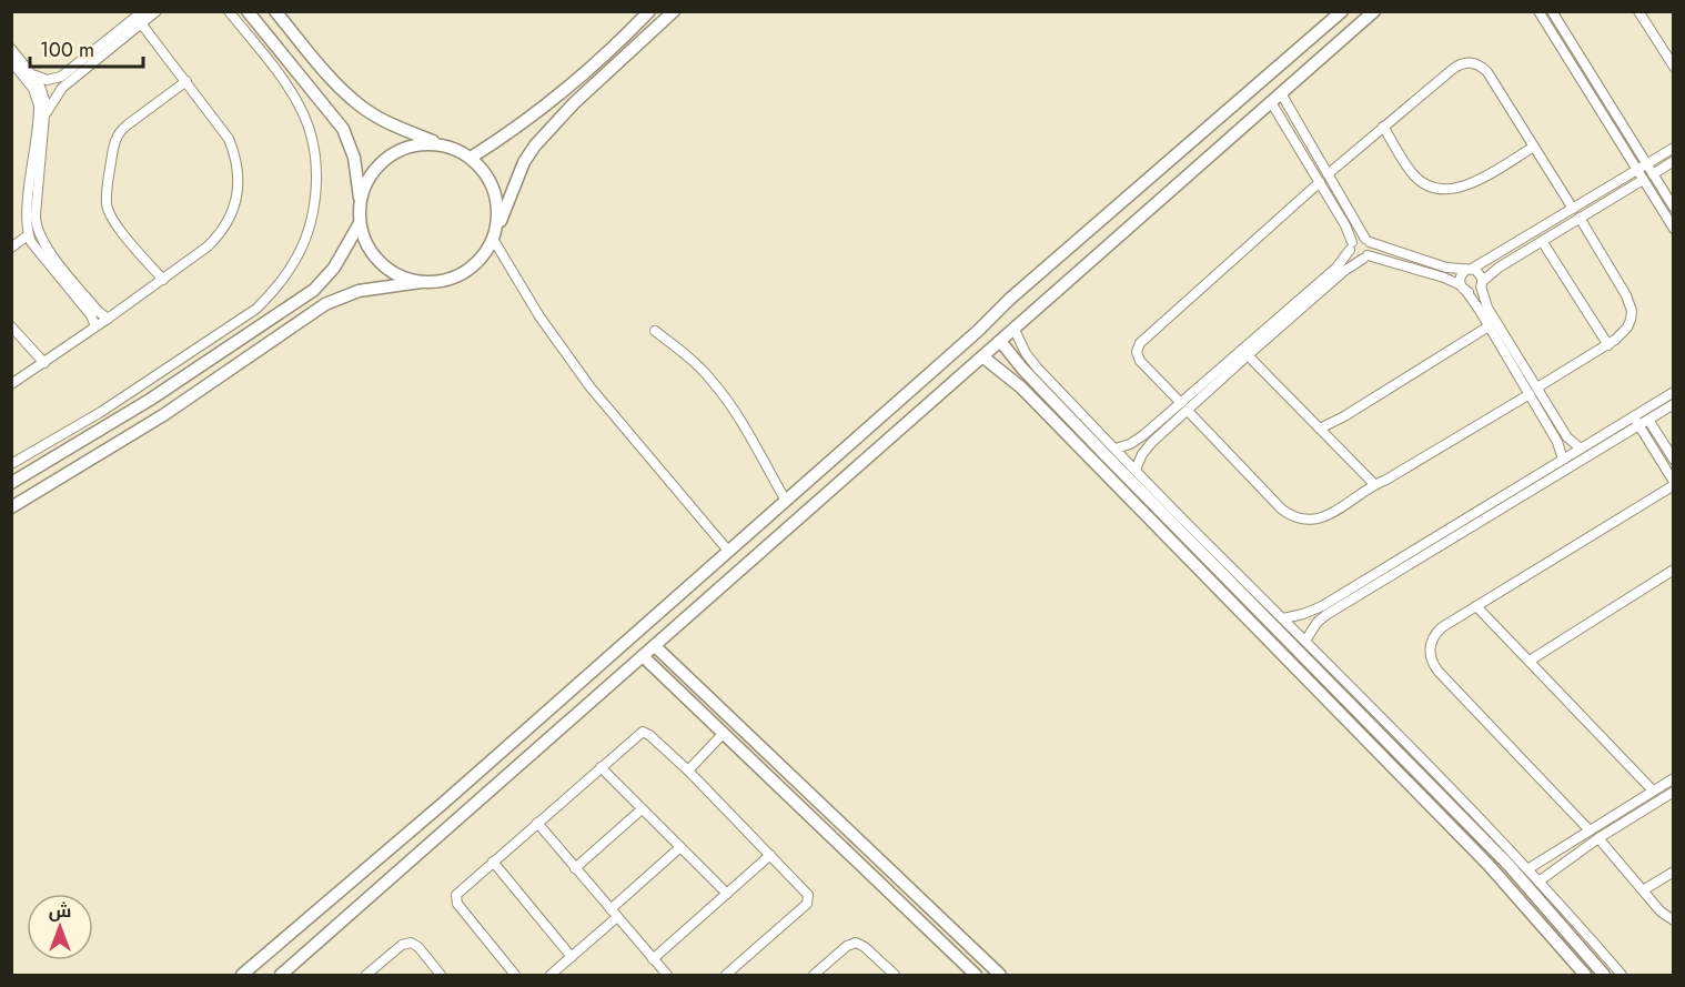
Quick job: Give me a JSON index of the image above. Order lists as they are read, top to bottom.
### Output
{
  "scale_bar": "100 m",
  "north": "top"
}
